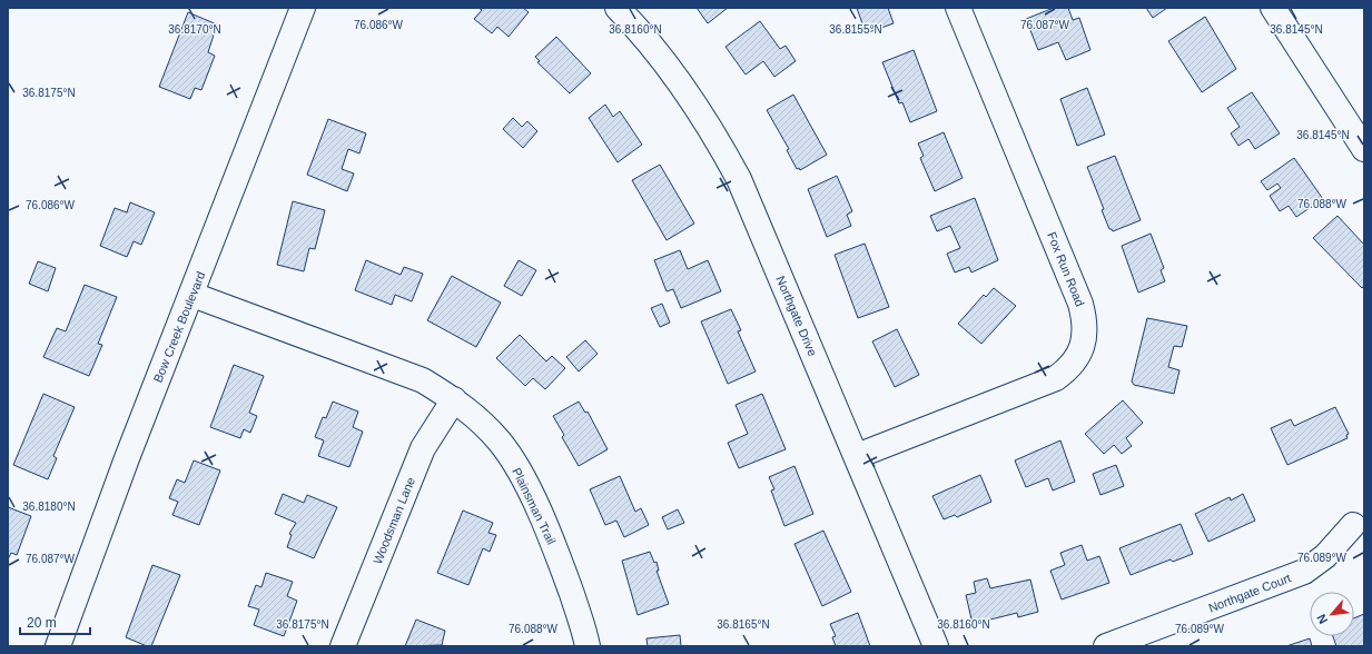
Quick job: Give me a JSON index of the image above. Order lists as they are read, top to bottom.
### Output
{
  "streets": {
    "street": [
      "Fox Run Road",
      "Northgate Drive",
      "Bow Creek Boulevard",
      "Plainsman Trail",
      "Woodsman Lane",
      "Northgate Court"
    ]
  },
  "crossings": [
    ["Fox Run Road", "Northgate Drive"],
    ["Bow Creek Boulevard", "Plainsman Trail"],
    ["Plainsman Trail", "Woodsman Lane"]
  ],
  "scale_bar": "20 m",
  "north": "bottom left",
  "coordinates": [
    "76.086°W",
    "76.087°W",
    "36.8170°N",
    "36.8160°N",
    "36.8155°N",
    "36.8145°N",
    "36.8175°N",
    "76.088°W",
    "36.8180°N",
    "76.089°W",
    "36.8165°N"
  ]
}
